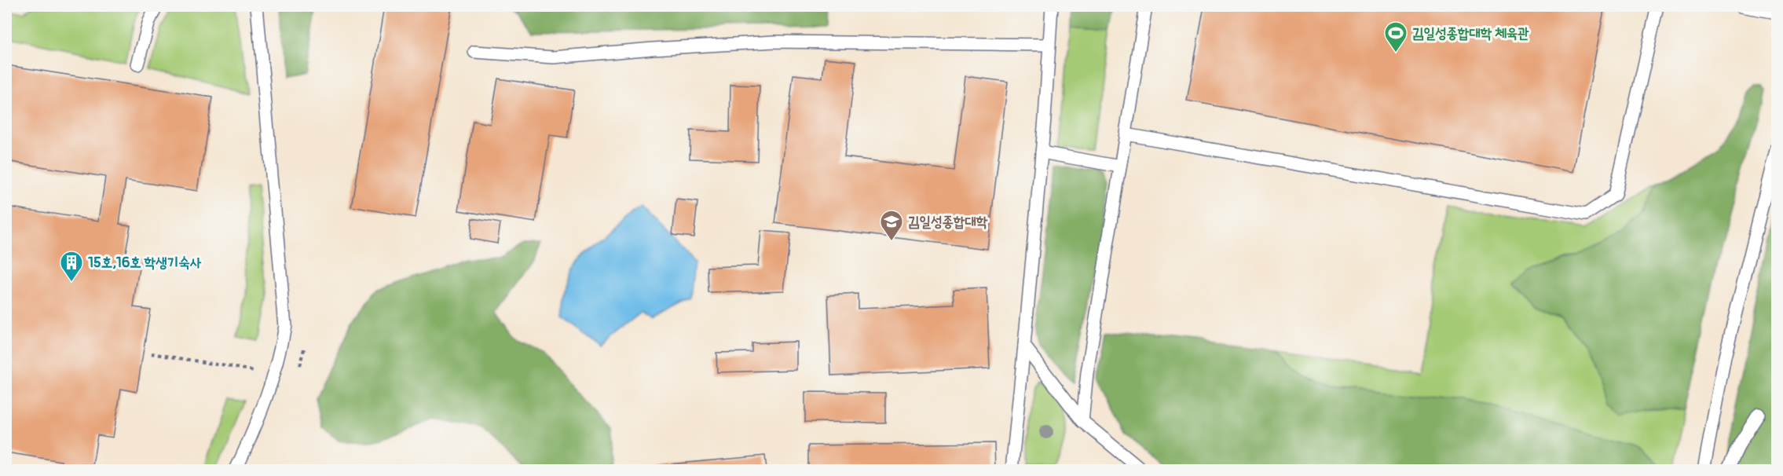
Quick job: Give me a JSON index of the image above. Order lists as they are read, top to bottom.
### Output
{
  "places": {
    "sports": ["김일성종합대학 체육관"],
    "school or university": ["김일성종합대학"],
    "building": ["15호,16호 학생기숙사"]
  }
}
